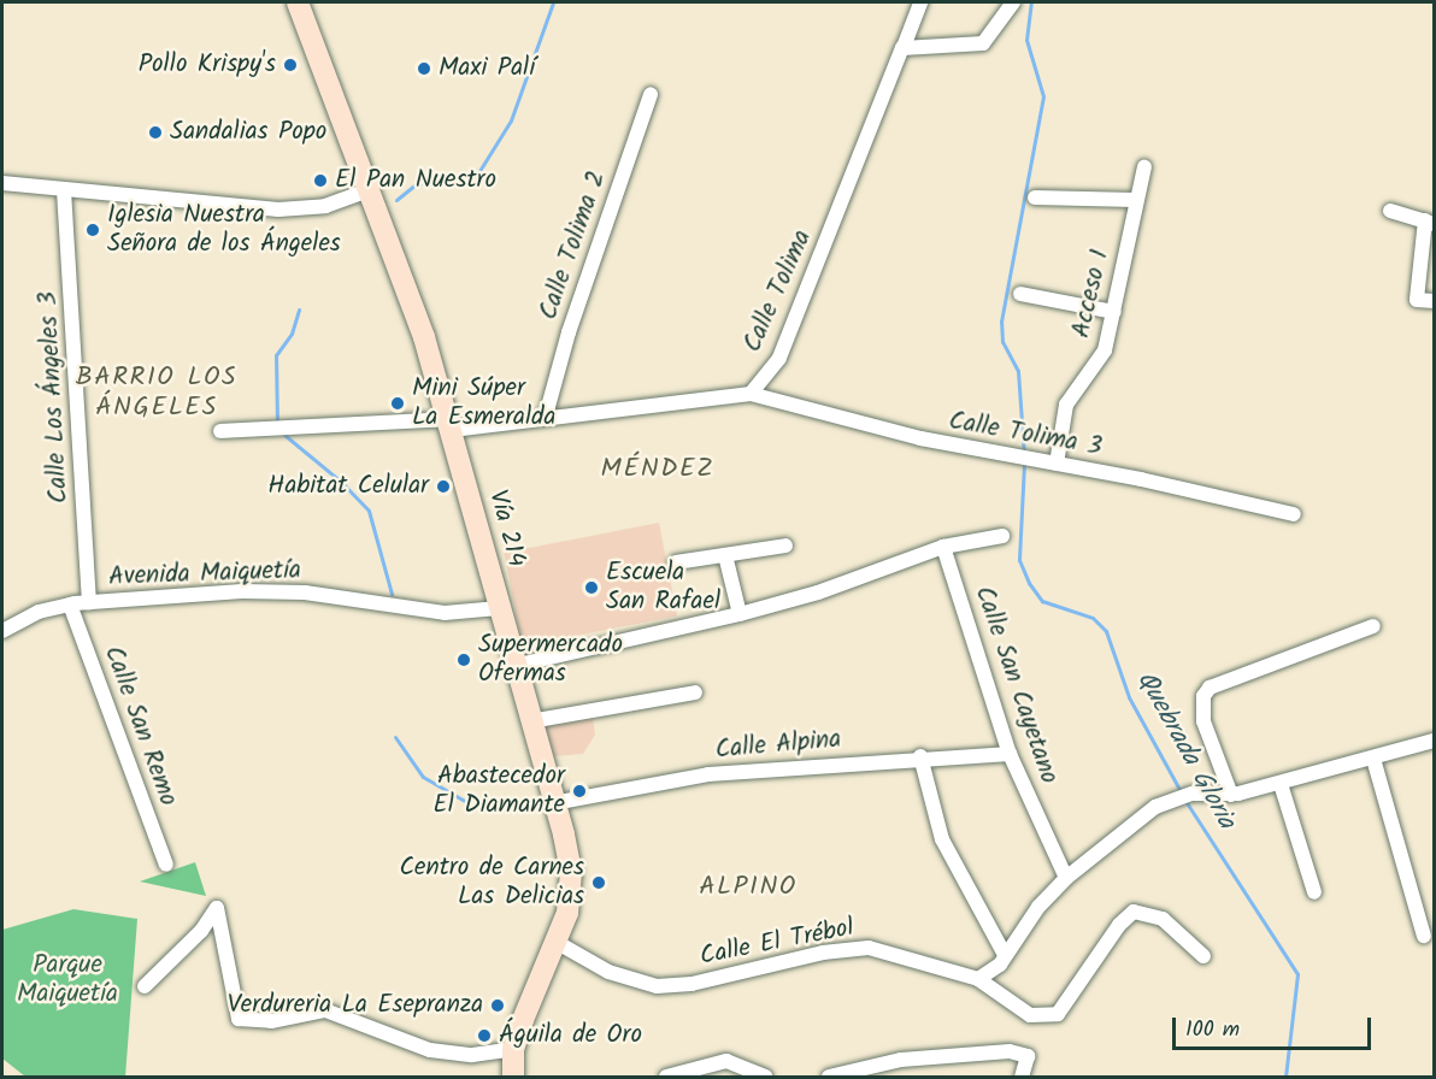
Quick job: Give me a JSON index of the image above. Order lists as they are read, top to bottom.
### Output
{
  "streets": {
    "main road": ["Vía 214"],
    "street": [
      "Calle Tolima 2",
      "Calle Tolima",
      "Acceso 1",
      "Calle Los Ángeles 3",
      "Calle Tolima 3",
      "Avenida Maiquetía",
      "Calle San Cayetano",
      "Calle San Remo",
      "Calle Alpina",
      "Calle El Trébol"
    ]
  },
  "crossings": [
    ["Calle Tolima", "Calle Tolima 3"],
    ["Acceso 1", "Calle Tolima 3"],
    ["Calle Los Ángeles 3", "Avenida Maiquetía"],
    ["Vía 214", "Avenida Maiquetía"],
    ["Vía 214", "Calle Alpina"],
    ["Vía 214", "Calle El Trébol"],
    ["Avenida Maiquetía", "Calle San Remo"],
    ["Calle San Cayetano", "Calle Alpina"]
  ],
  "districts": ["BARRIO LOS ÁNGELES", "MÉNDEZ", "ALPINO"],
  "water": ["Quebrada Gloria"],
  "parks": ["Parque Maiquetía"],
  "places": [
    "Pollo Krispy's",
    "Maxi Palí",
    "Sandalias Popo",
    "El Pan Nuestro",
    "Iglesia Nuestra Señora de los Ángeles",
    "Mini Súper La Esmeralda",
    "Habitat Celular",
    "Escuela San Rafael",
    "Supermercado Ofermas",
    "Abastecedor El Diamante",
    "Centro de Carnes Las Delicias",
    "Verdureria La Esepranza",
    "Águila de Oro"
  ],
  "scale_bar": "100 m"
}
